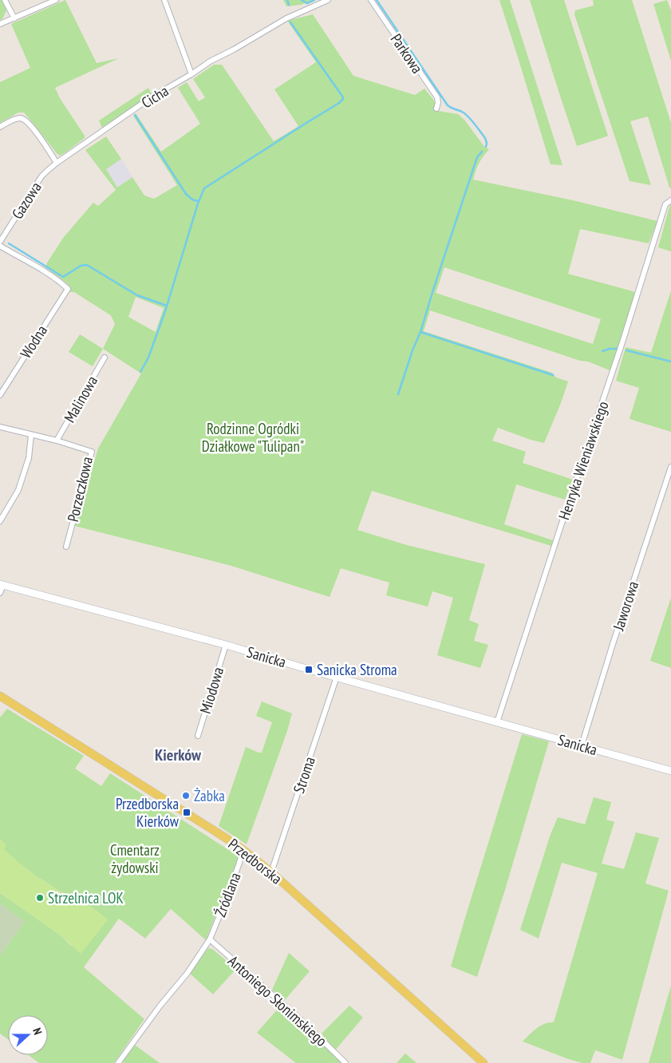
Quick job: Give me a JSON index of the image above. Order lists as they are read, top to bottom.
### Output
{
  "streets": {
    "main road": ["Przedborska"],
    "street": [
      "Parkowa",
      "Cicha",
      "Gazowa",
      "Wodna",
      "Malinowa",
      "Henryka Wieniawskiego",
      "Porzeczkowa",
      "Jaworowa",
      "Sanicka",
      "Miodowa",
      "Stroma",
      "Źródlana",
      "Antoniego Słonimskiego"
    ]
  },
  "crossings": [
    ["Cicha", "Gazowa"],
    ["Malinowa", "Porzeczkowa"],
    ["Henryka Wieniawskiego", "Sanicka"],
    ["Jaworowa", "Sanicka"],
    ["Sanicka", "Miodowa"],
    ["Sanicka", "Stroma"],
    ["Stroma", "Przedborska"],
    ["Przedborska", "Źródlana"],
    ["Źródlana", "Antoniego Słonimskiego"]
  ],
  "districts": ["Kierków"],
  "parks": ["Rodzinne Ogródki Działkowe \"Tulipan\"", "Cmentarz żydowski"],
  "places": {
    "transit": ["Sanicka Stroma", "Przedborska Kierków"],
    "other": ["Żabka", "Strzelnica LOK"]
  },
  "north": "right"
}
